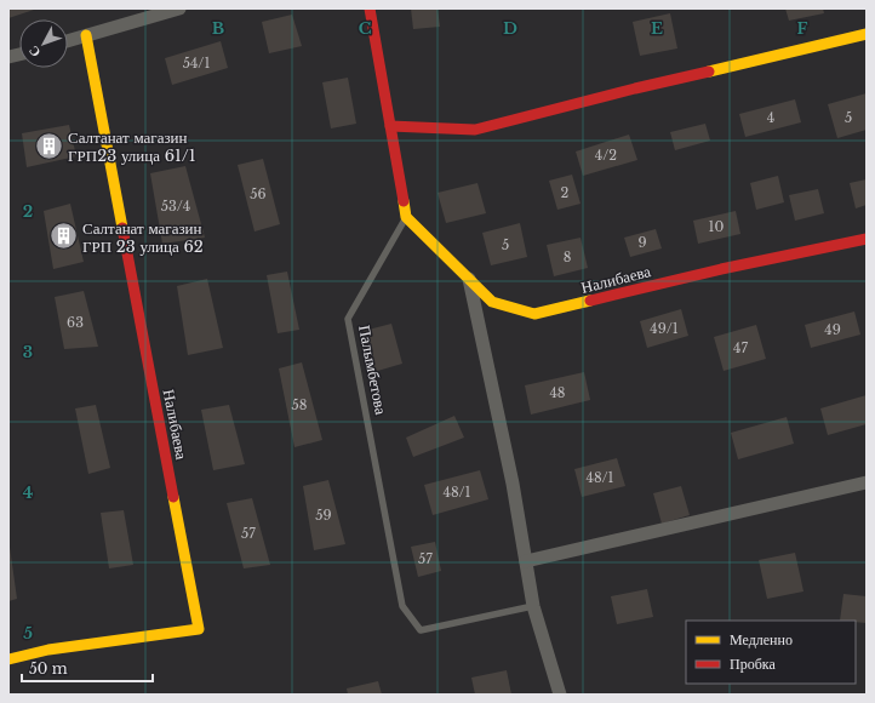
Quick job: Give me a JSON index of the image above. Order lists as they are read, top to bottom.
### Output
{
  "streets": {
    "street": ["Налибаева"],
    "lane": ["Палымбетова"]
  },
  "crossings": [
    ["Налибаева", "Палымбетова"]
  ],
  "places": {
    "building": ["Салтанат магазин ГРП23 улица 61/1", "Салтанат магазин ГРП 23 улица 62"]
  },
  "house_numbers": [
    "54/1",
    "4",
    "5",
    "4/2",
    "2",
    "56",
    "53/4",
    "10",
    "9",
    "5",
    "8",
    "63",
    "49/1",
    "49",
    "47",
    "48",
    "58",
    "48/1",
    "48/1",
    "59",
    "57",
    "57"
  ],
  "legend": ["Медленно", "Пробка"],
  "scale_bar": "50 m",
  "north": "bottom left",
  "grid": {
    "columns": [
      "B",
      "C",
      "D",
      "E",
      "F"
    ],
    "rows": [
      "2",
      "3",
      "4",
      "5"
    ]
  }
}
